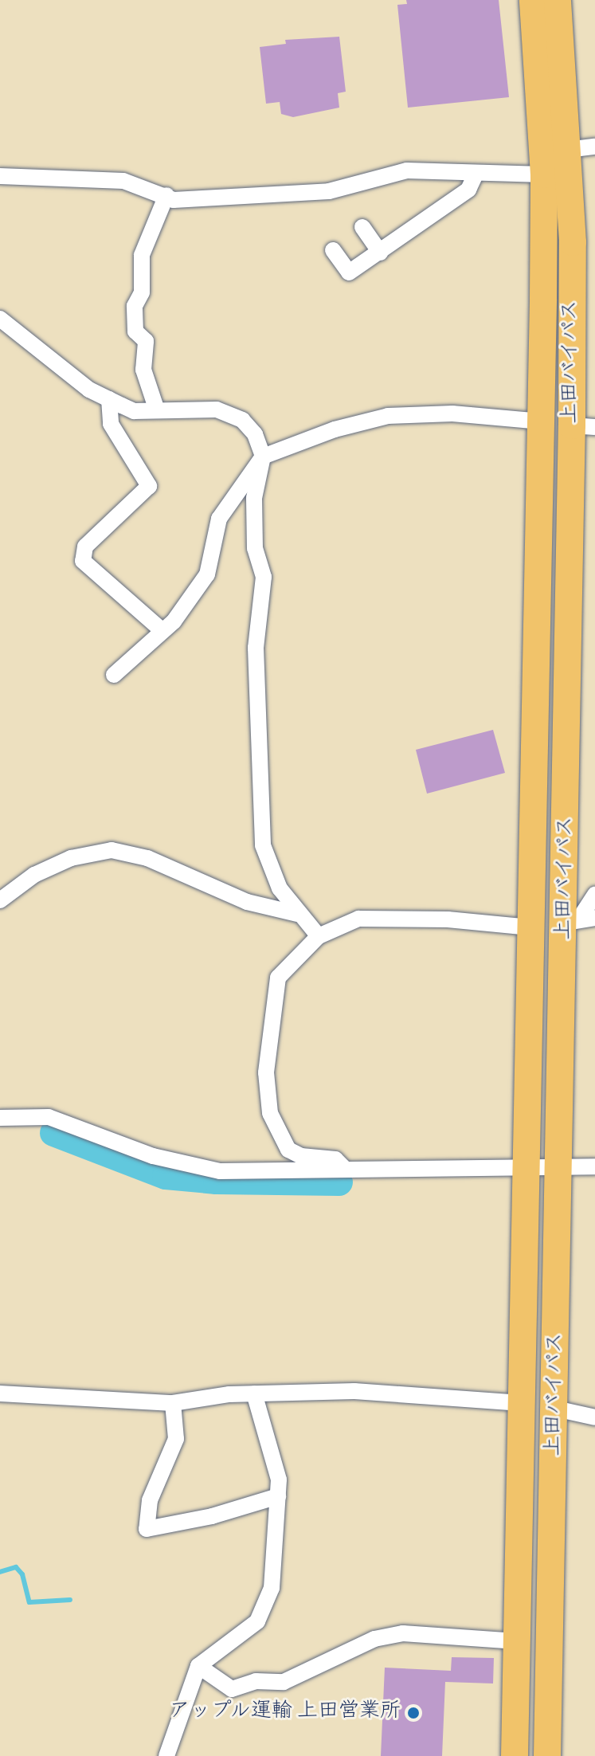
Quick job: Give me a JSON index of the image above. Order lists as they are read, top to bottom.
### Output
{
  "streets": {
    "highway": ["上田バイパス"]
  },
  "places": ["アップル運輸 上田営業所"]
}
